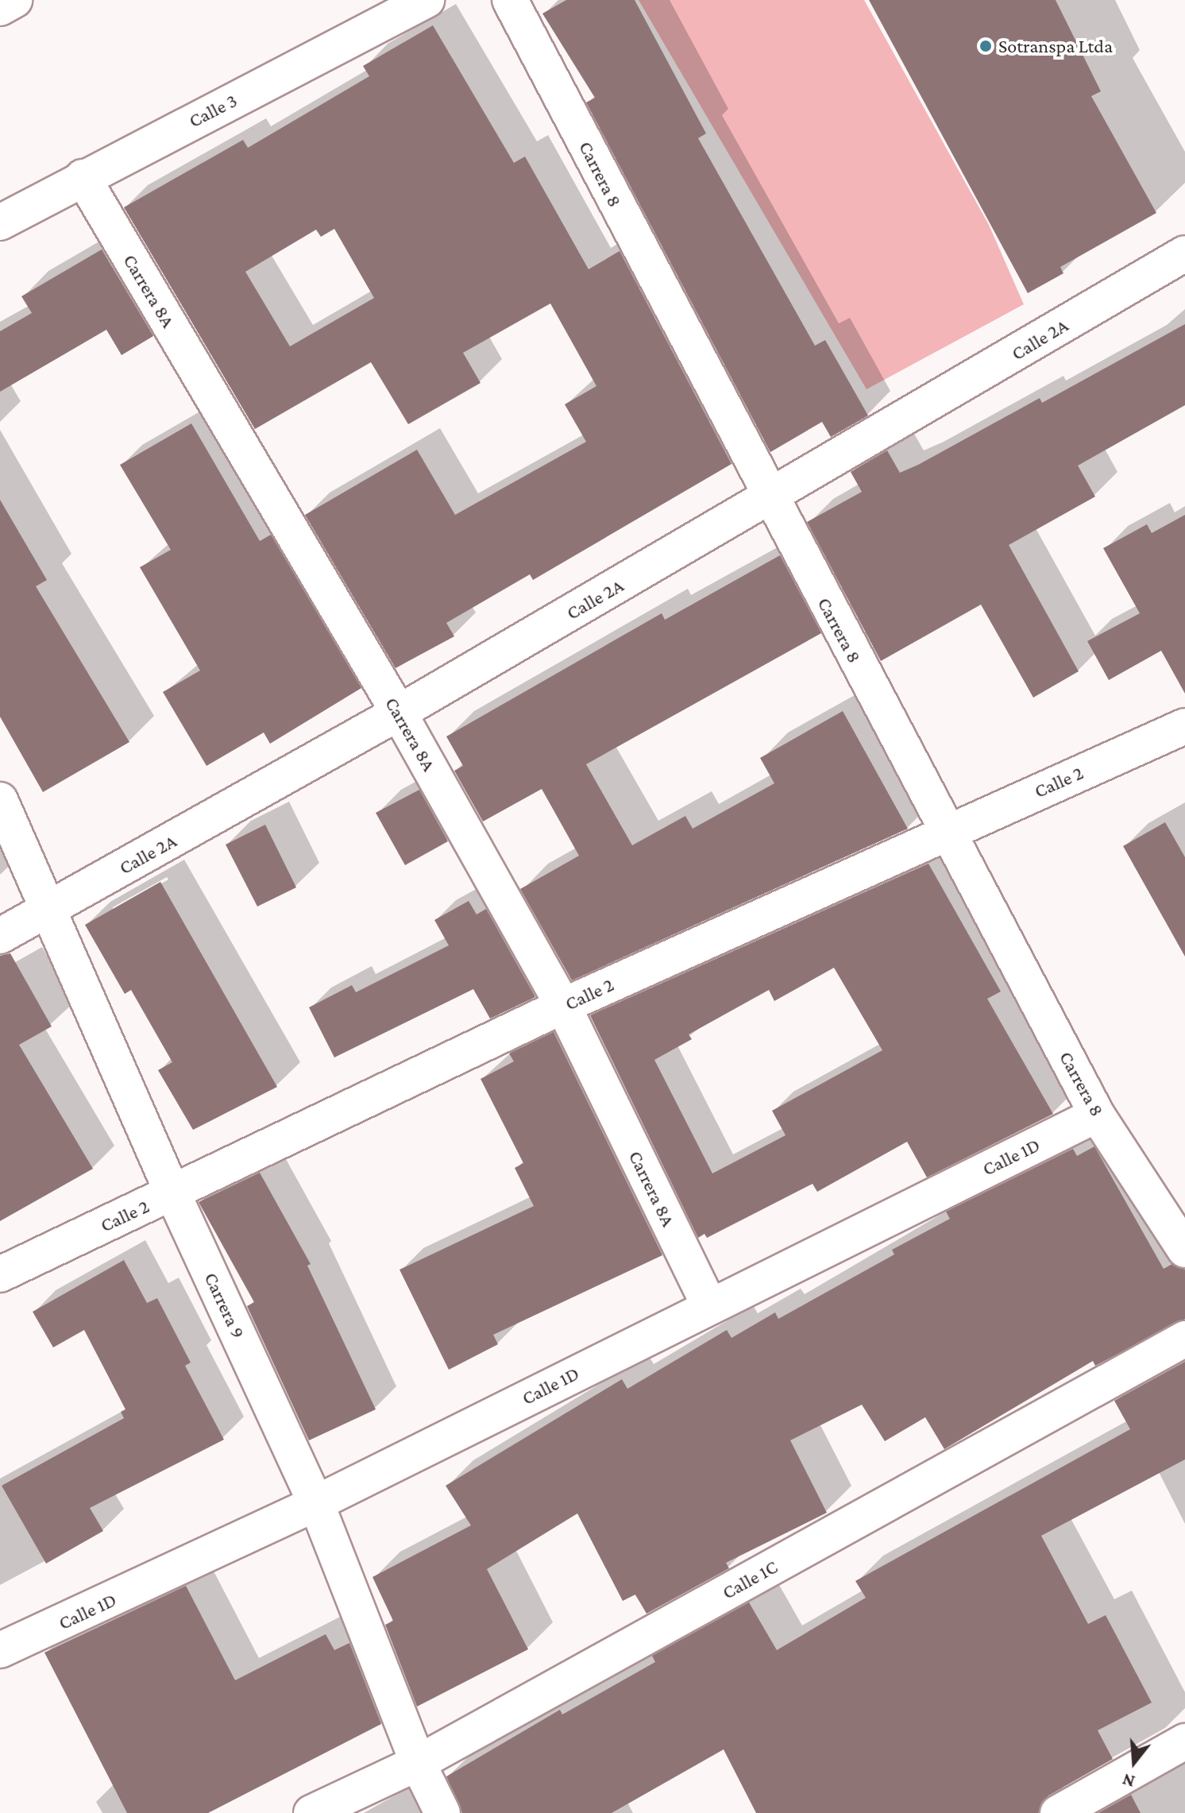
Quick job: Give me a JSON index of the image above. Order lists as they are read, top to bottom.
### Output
{
  "streets": {
    "main road": [
      "Calle 3",
      "Carrera 8",
      "Carrera 8A",
      "Calle 2A",
      "Calle 2",
      "Calle 1D",
      "Carrera 9",
      "Calle 1C"
    ]
  },
  "crossings": [
    ["Calle 3", "Carrera 8A"],
    ["Carrera 8", "Calle 2A"],
    ["Carrera 8", "Calle 2"],
    ["Carrera 8", "Calle 1D"],
    ["Carrera 8A", "Calle 2A"],
    ["Carrera 8A", "Calle 2"],
    ["Carrera 8A", "Calle 1D"],
    ["Calle 2A", "Carrera 9"],
    ["Calle 2", "Carrera 9"],
    ["Calle 1D", "Carrera 9"],
    ["Carrera 9", "Calle 1C"]
  ],
  "places": ["Sotranspa Ltda"],
  "north": "bottom"
}
